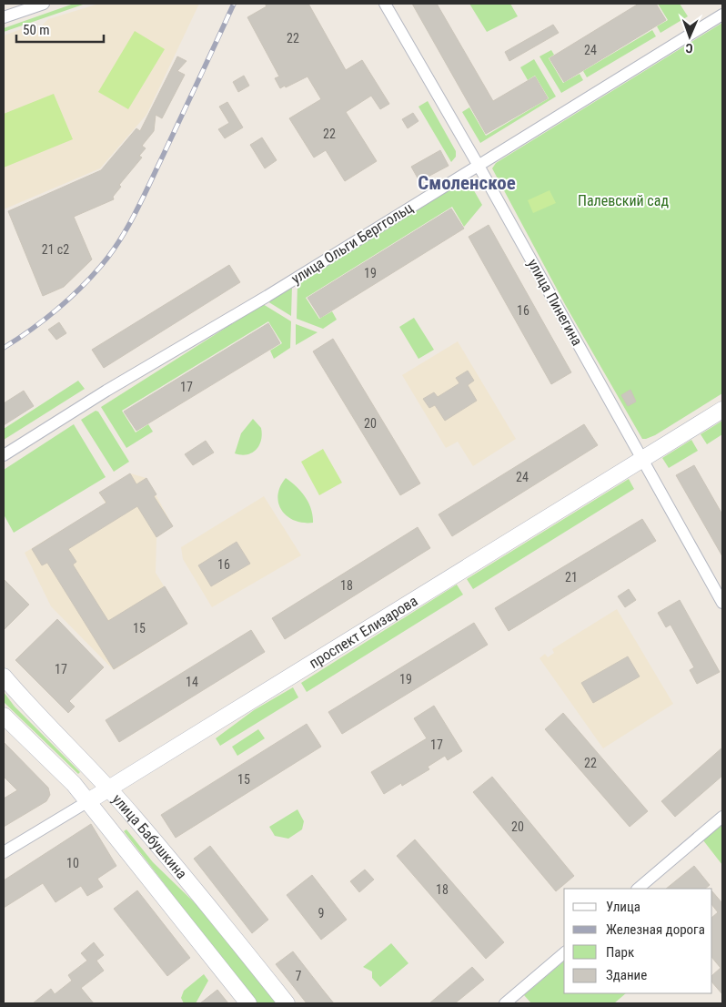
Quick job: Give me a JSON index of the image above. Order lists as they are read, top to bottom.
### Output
{
  "streets": {
    "street": [
      "улица Ольги Берггольц",
      "улица Пинегина",
      "проспект Елизарова",
      "улица Бабушкина"
    ]
  },
  "crossings": [
    ["улица Ольги Берггольц", "улица Пинегина"],
    ["улица Пинегина", "проспект Елизарова"],
    ["проспект Елизарова", "улица Бабушкина"]
  ],
  "districts": ["Смоленское"],
  "parks": ["Палевский сад"],
  "house_numbers": [
    "22",
    "24",
    "22",
    "21 с2",
    "19",
    "16",
    "17",
    "20",
    "24",
    "16",
    "21",
    "18",
    "15",
    "17",
    "19",
    "14",
    "17",
    "22",
    "15",
    "20",
    "10",
    "18",
    "9",
    "7"
  ],
  "legend": [
    "Улица",
    "Железная дорога",
    "Парк",
    "Здание"
  ],
  "scale_bar": "50 m",
  "north": "bottom"
}
